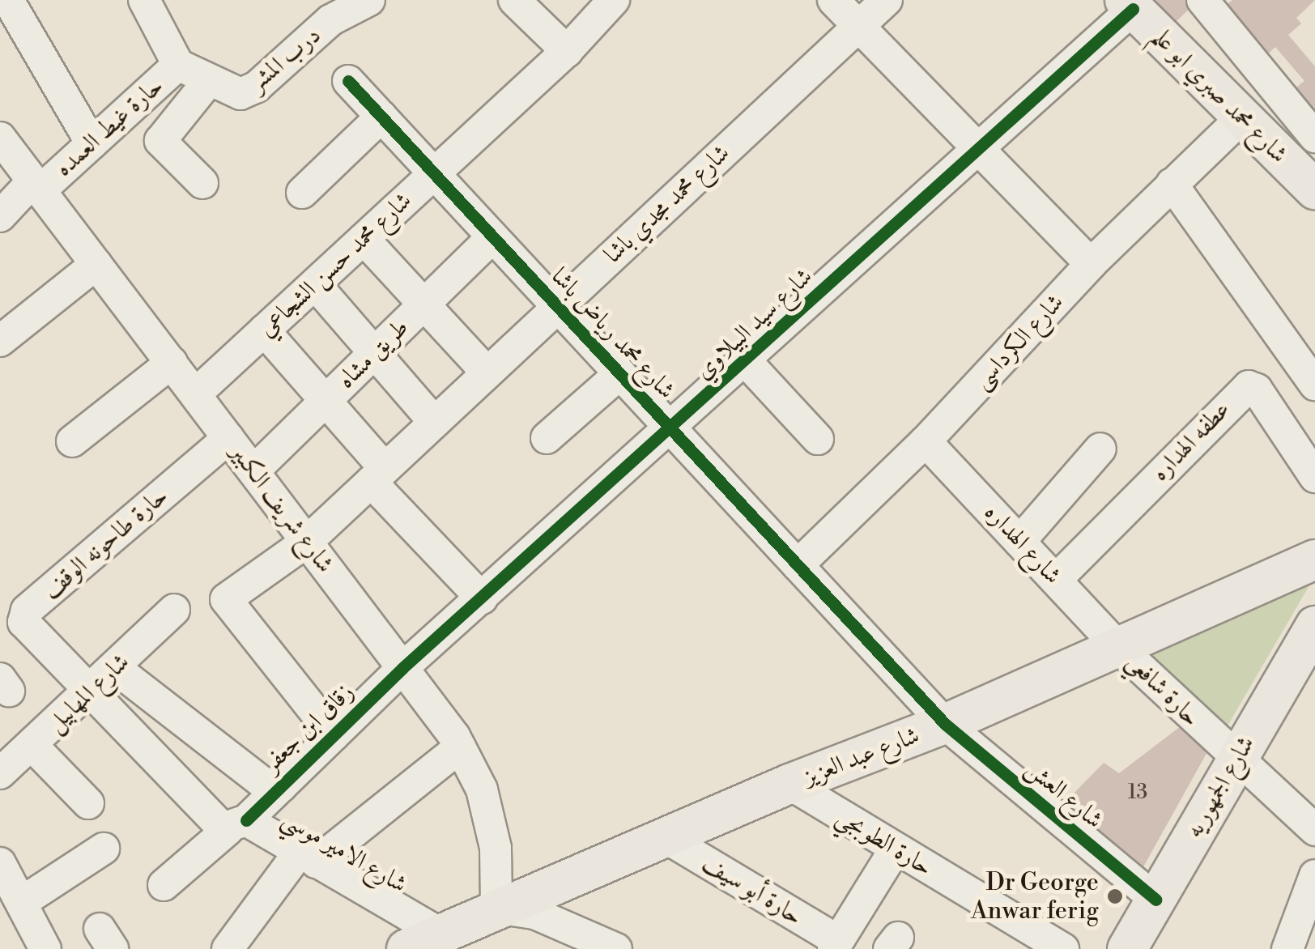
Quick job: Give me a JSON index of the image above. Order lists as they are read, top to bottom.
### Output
{
  "streets": {
    "main road": ["شارع محمد صبري ابو علم", "شارع عبد العزيز", "شارع الجمهوريه"],
    "street": [
      "درب المشر",
      "حارة غيط العمده",
      "شارع محمد مجدي باشا",
      "شارع محمد حسن الشجاعي",
      "شارع سيد البيلاوي",
      "شارع محمد رياض باشا",
      "شارع الكرداسى",
      "طريق مشاه",
      "عطفه الهداره",
      "شارع شريف الكبير",
      "حارة طاحونه الوقف",
      "شارع الهداره",
      "حارة شافعي",
      "شارع المهابيل",
      "زقاق ابن جعفر",
      "شارع العش",
      "حارة الطوبجي",
      "شارع الامير موسي",
      "حارة أبو سيف"
    ]
  },
  "crossings": [
    ["درب المشر", "حارة غيط العمده"],
    ["شارع محمد صبري ابو علم", "شارع سيد البيلاوي"],
    ["شارع محمد صبري ابو علم", "شارع الكرداسى"],
    ["حارة غيط العمده", "شارع شريف الكبير"],
    ["شارع محمد مجدي باشا", "شارع محمد رياض باشا"],
    ["شارع محمد مجدي باشا", "شارع شريف الكبير"],
    ["شارع محمد حسن الشجاعي", "شارع محمد رياض باشا"],
    ["شارع محمد حسن الشجاعي", "شارع شريف الكبير"],
    ["شارع سيد البيلاوي", "شارع محمد رياض باشا"],
    ["شارع سيد البيلاوي", "شارع شريف الكبير"],
    ["شارع سيد البيلاوي", "زقاق ابن جعفر"],
    ["شارع محمد رياض باشا", "شارع الكرداسى"],
    ["شارع محمد رياض باشا", "طريق مشاه"],
    ["شارع محمد رياض باشا", "شارع عبد العزيز"],
    ["شارع محمد رياض باشا", "شارع العش"],
    ["شارع الكرداسى", "شارع الهداره"],
    ["طريق مشاه", "شارع شريف الكبير"],
    ["عطفه الهداره", "شارع الهداره"],
    ["شارع شريف الكبير", "حارة طاحونه الوقف"],
    ["شارع شريف الكبير", "زقاق ابن جعفر"],
    ["شارع شريف الكبير", "شارع عبد العزيز"],
    ["حارة طاحونه الوقف", "شارع المهابيل"],
    ["حارة طاحونه الوقف", "شارع الامير موسي"],
    ["شارع الهداره", "حارة شافعي"],
    ["شارع الهداره", "شارع عبد العزيز"],
    ["حارة شافعي", "شارع عبد العزيز"],
    ["حارة شافعي", "شارع الجمهوريه"],
    ["شارع المهابيل", "زقاق ابن جعفر"],
    ["شارع المهابيل", "شارع الامير موسي"],
    ["زقاق ابن جعفر", "شارع الامير موسي"],
    ["شارع عبد العزيز", "شارع العش"],
    ["شارع عبد العزيز", "حارة الطوبجي"],
    ["شارع عبد العزيز", "شارع الامير موسي"],
    ["شارع عبد العزيز", "حارة أبو سيف"],
    ["شارع الجمهوريه", "شارع العش"]
  ],
  "places": ["Dr George Anwar ferig"],
  "house_numbers": ["13"]
}
